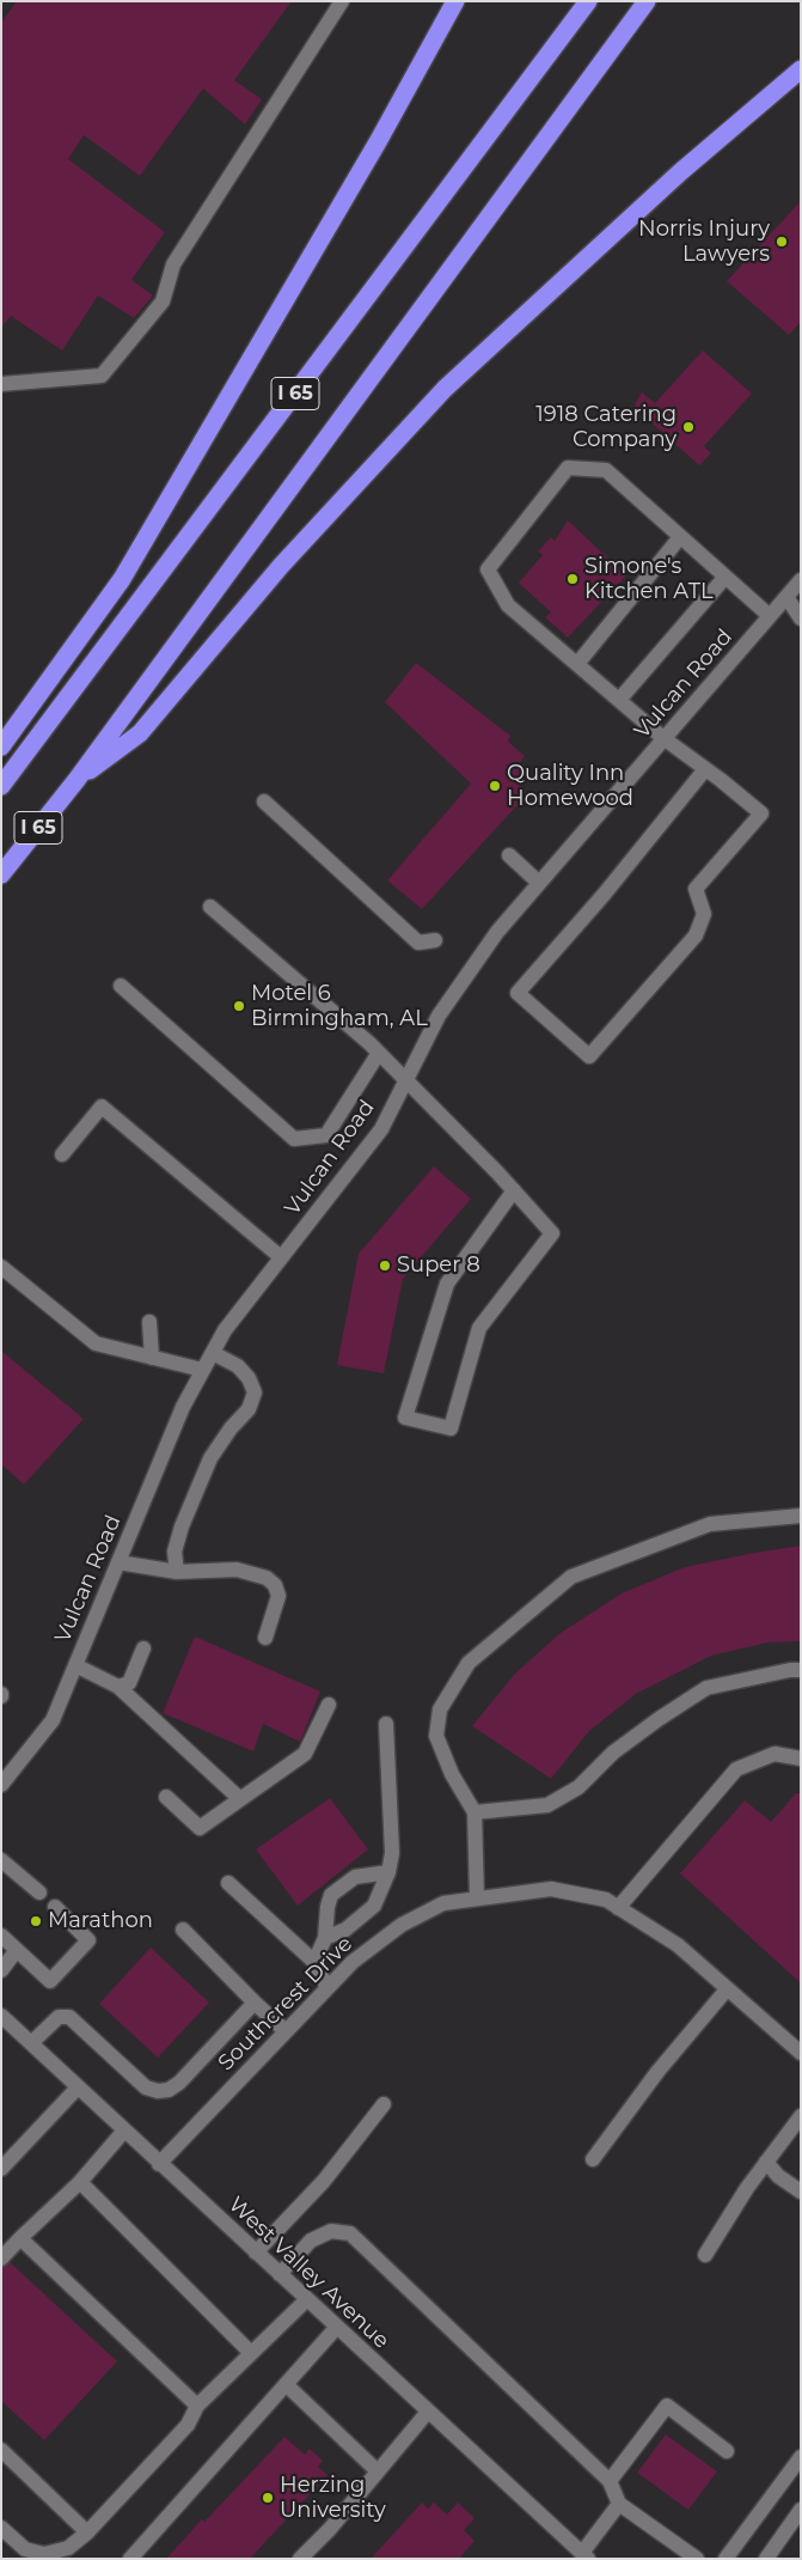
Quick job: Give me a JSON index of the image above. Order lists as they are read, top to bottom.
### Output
{
  "streets": {
    "highway": ["I 65"],
    "street": ["Vulcan Road", "Southcrest Drive", "West Valley Avenue"]
  },
  "crossings": [
    ["Southcrest Drive", "West Valley Avenue"]
  ],
  "places": [
    "Norris Injury Lawyers",
    "1918 Catering Company",
    "Simone's Kitchen ATL",
    "Quality Inn Homewood",
    "Motel 6 Birmingham, AL",
    "Super 8",
    "Marathon",
    "Herzing University"
  ]
}
